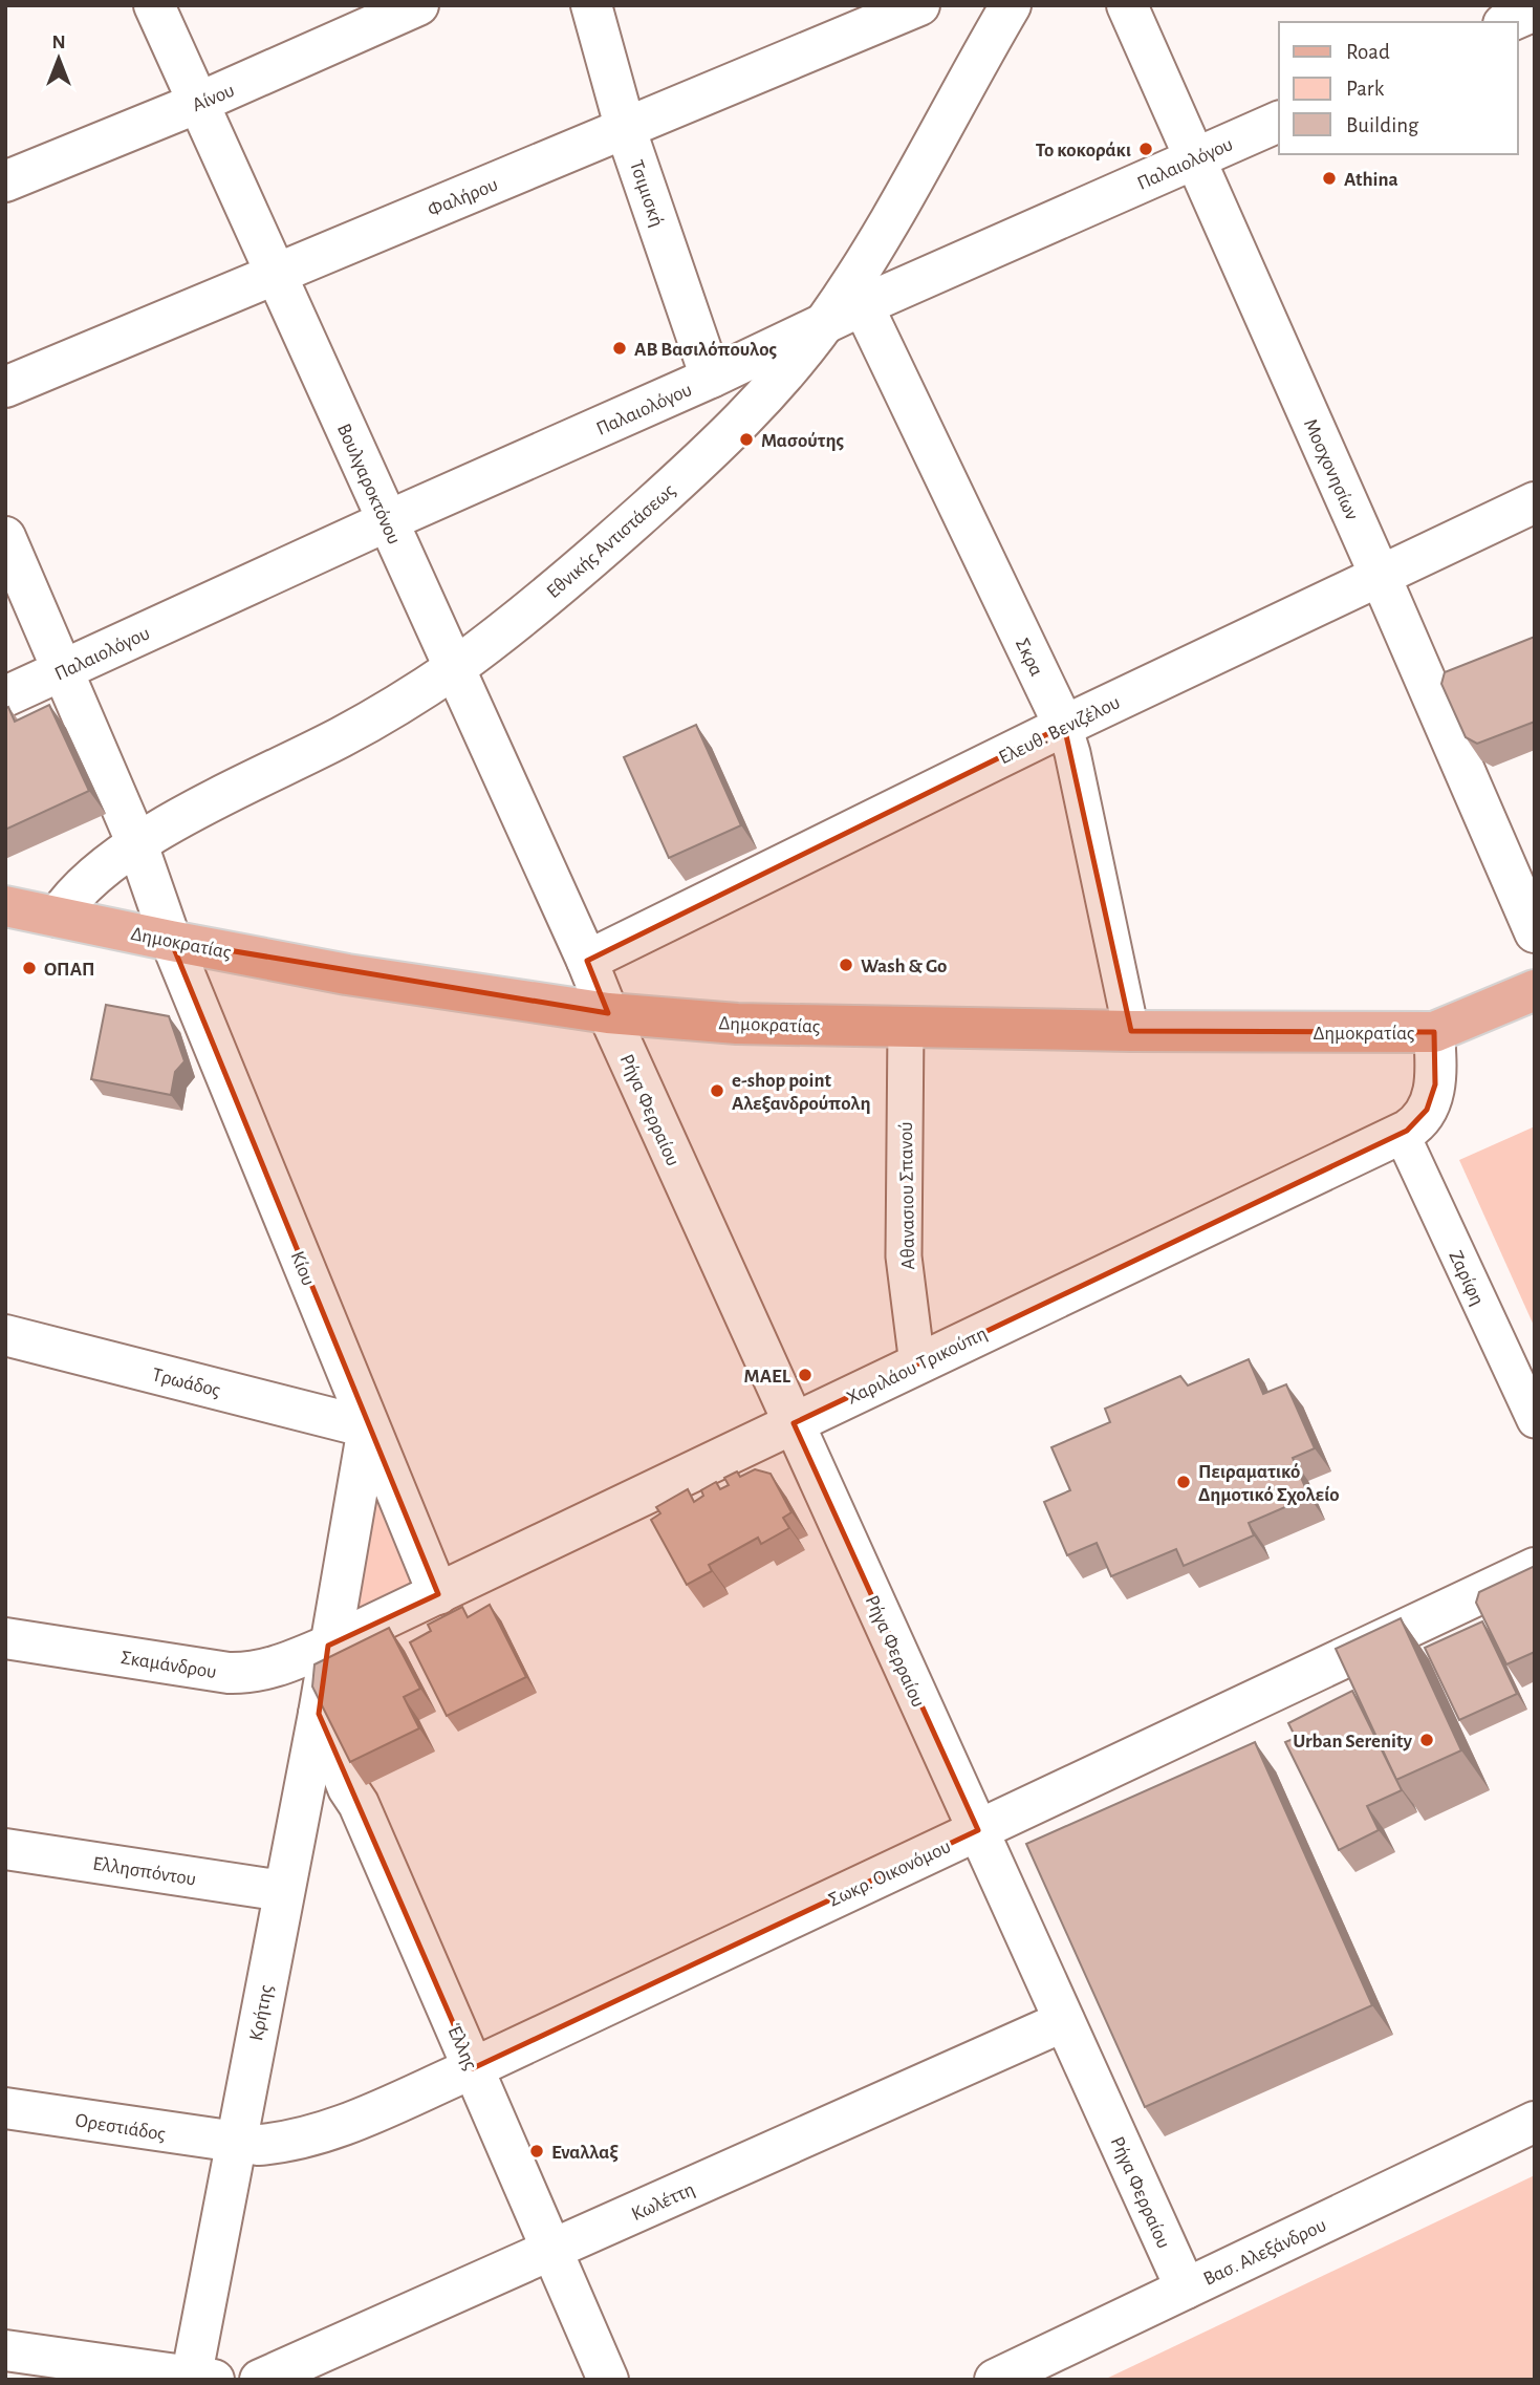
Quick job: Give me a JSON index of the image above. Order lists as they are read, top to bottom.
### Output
{
  "streets": {
    "main road": ["Δημοκρατίας"],
    "street": [
      "Αίνου",
      "Παλαιολόγου",
      "Τσιμισκή",
      "Φαλήρου",
      "Μοσχονησίων",
      "Βουλγαροκτόνου",
      "Εθνικής Αντιστάσεως",
      "Σκρα",
      "Ελευθ. Βενιζέλου",
      "Ρήγα Φερραίου",
      "Αθανασιου Σπανού",
      "Κίου",
      "Ζαρίφη",
      "Χαριλάου Τρικούπη",
      "Τρωάδος",
      "Σκαμάνδρου",
      "Ελλησπόντου",
      "Σωκρ. Οικονόμου",
      "Κρήτης",
      "Έλλης",
      "Ορεστιάδος",
      "Κωλέττη",
      "Βασ. Αλεξάνδρου"
    ]
  },
  "crossings": [
    ["Αίνου", "Βουλγαροκτόνου"],
    ["Παλαιολόγου", "Τσιμισκή"],
    ["Παλαιολόγου", "Μοσχονησίων"],
    ["Παλαιολόγου", "Βουλγαροκτόνου"],
    ["Παλαιολόγου", "Εθνικής Αντιστάσεως"],
    ["Παλαιολόγου", "Σκρα"],
    ["Παλαιολόγου", "Κίου"],
    ["Τσιμισκή", "Φαλήρου"],
    ["Φαλήρου", "Βουλγαροκτόνου"],
    ["Μοσχονησίων", "Ελευθ. Βενιζέλου"],
    ["Βουλγαροκτόνου", "Εθνικής Αντιστάσεως"],
    ["Βουλγαροκτόνου", "Ελευθ. Βενιζέλου"],
    ["Βουλγαροκτόνου", "Ρήγα Φερραίου"],
    ["Εθνικής Αντιστάσεως", "Δημοκρατίας"],
    ["Εθνικής Αντιστάσεως", "Κίου"],
    ["Σκρα", "Ελευθ. Βενιζέλου"],
    ["Σκρα", "Δημοκρατίας"],
    ["Ελευθ. Βενιζέλου", "Ρήγα Φερραίου"],
    ["Δημοκρατίας", "Ρήγα Φερραίου"],
    ["Δημοκρατίας", "Αθανασιου Σπανού"],
    ["Δημοκρατίας", "Κίου"],
    ["Δημοκρατίας", "Χαριλάου Τρικούπη"],
    ["Ρήγα Φερραίου", "Χαριλάου Τρικούπη"],
    ["Ρήγα Φερραίου", "Σωκρ. Οικονόμου"],
    ["Ρήγα Φερραίου", "Κωλέττη"],
    ["Ρήγα Φερραίου", "Βασ. Αλεξάνδρου"],
    ["Αθανασιου Σπανού", "Χαριλάου Τρικούπη"],
    ["Κίου", "Χαριλάου Τρικούπη"],
    ["Κίου", "Τρωάδος"],
    ["Κίου", "Κρήτης"],
    ["Ζαρίφη", "Χαριλάου Τρικούπη"],
    ["Χαριλάου Τρικούπη", "Σκαμάνδρου"],
    ["Χαριλάου Τρικούπη", "Κρήτης"],
    ["Τρωάδος", "Κρήτης"],
    ["Σκαμάνδρου", "Κρήτης"],
    ["Ελλησπόντου", "Κρήτης"],
    ["Σωκρ. Οικονόμου", "Κρήτης"],
    ["Σωκρ. Οικονόμου", "Έλλης"],
    ["Σωκρ. Οικονόμου", "Ορεστιάδος"],
    ["Κρήτης", "Έλλης"],
    ["Κρήτης", "Ορεστιάδος"],
    ["Έλλης", "Κωλέττη"]
  ],
  "places": [
    "Το κοκοράκι",
    "Athina",
    "ΑΒ Βασιλόπουλος",
    "Μασούτης",
    "Wash & Go",
    "ΟΠΑΠ",
    "e-shop point Αλεξανδρούπολη",
    "MAEL",
    "Πειραματικό Δημοτικό Σχολείο",
    "Urban Serenity",
    "Εναλλαξ"
  ],
  "legend": ["Road", "Park", "Building"],
  "north": "top"
}
